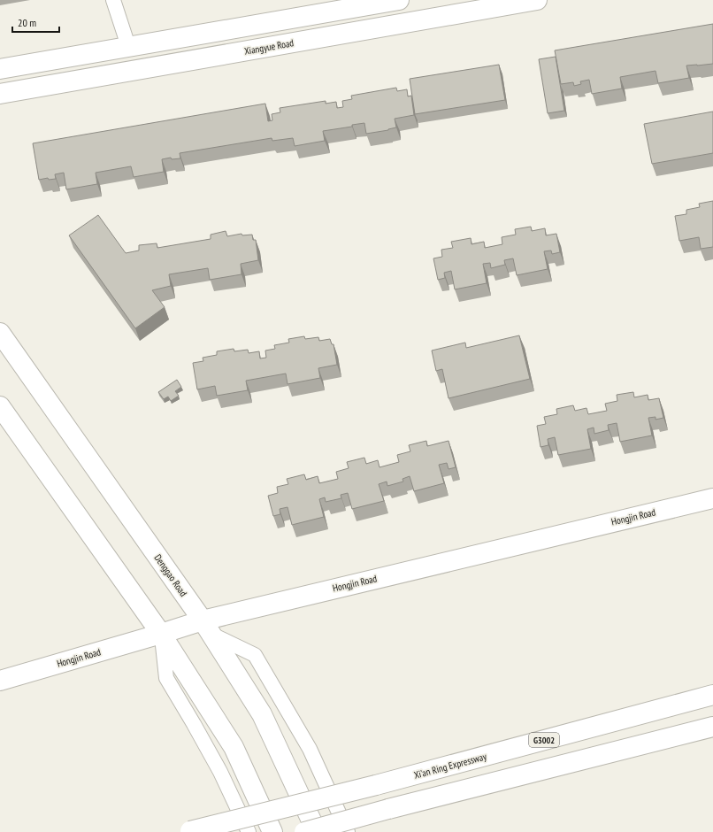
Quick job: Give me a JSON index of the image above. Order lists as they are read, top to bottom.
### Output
{
  "streets": {
    "main road": [
      "Xiangyue Road",
      "Hongjin Road",
      "Denggao Road",
      "G3002",
      "Xi'an Ring Expressway"
    ]
  },
  "crossings": [
    ["Hongjin Road", "Denggao Road"]
  ],
  "scale_bar": "20 m"
}
